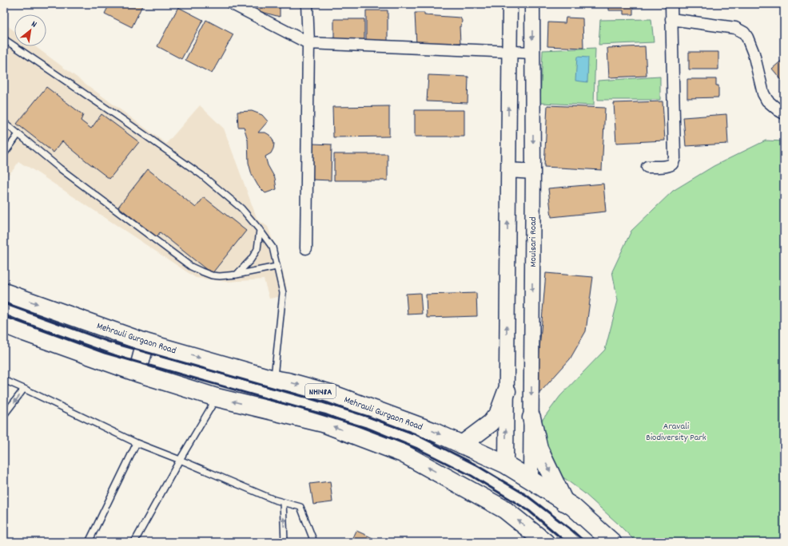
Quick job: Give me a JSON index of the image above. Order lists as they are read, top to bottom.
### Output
{
  "streets": {
    "main road": ["Mehrauli Gurgaon Road", "NH148A"],
    "street": ["Moulsari Road"]
  },
  "crossings": [
    ["Moulsari Road", "Mehrauli Gurgaon Road"]
  ],
  "parks": ["Aravali Biodiversity Park"],
  "north": "top right"
}
